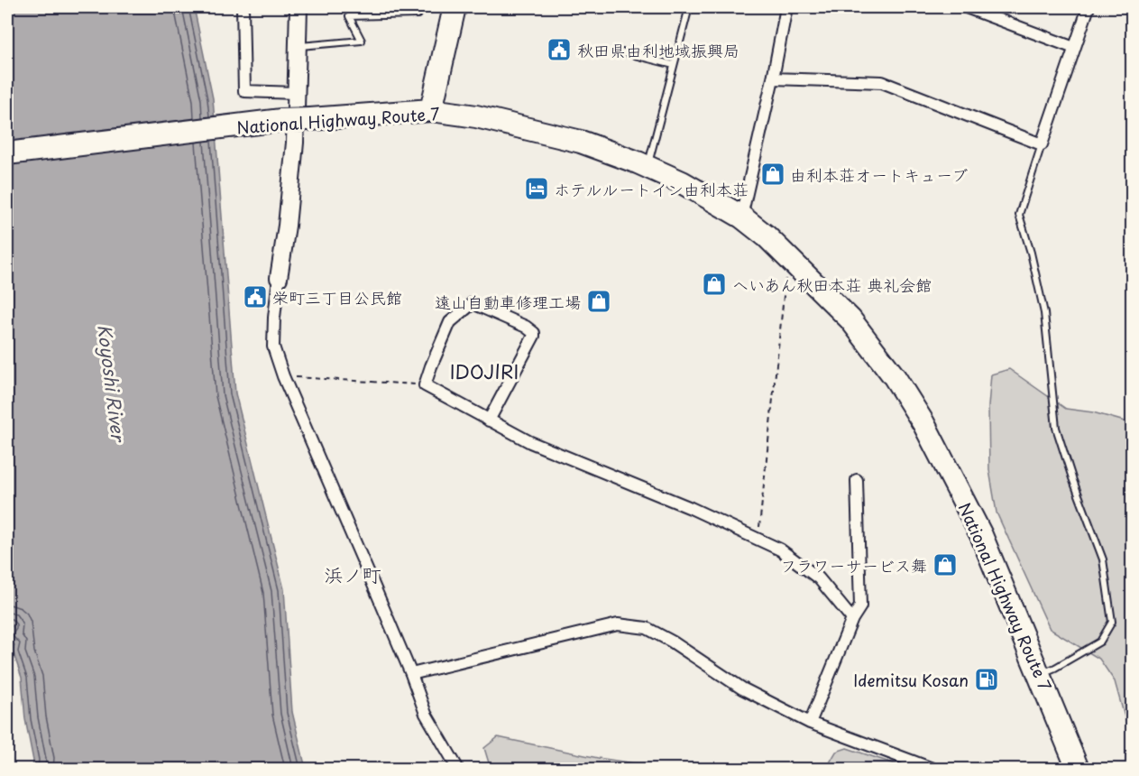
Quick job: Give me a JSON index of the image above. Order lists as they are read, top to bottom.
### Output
{
  "streets": {
    "highway": ["National Highway Route 7"]
  },
  "districts": ["IDOJIRI", "浜ノ町"],
  "water": ["Koyoshi River"],
  "places": {
    "public building": ["秋田県由利地域振興局", "栄町三丁目公民館"],
    "shop": [
      "由利本荘オートキューブ",
      "へいあん秋田本荘 典礼会館",
      "遠山自動車修理工場",
      "フラワーサービス舞"
    ],
    "hotel": ["ホテルルートイン由利本荘"],
    "fuel station": ["Idemitsu Kosan"]
  }
}
